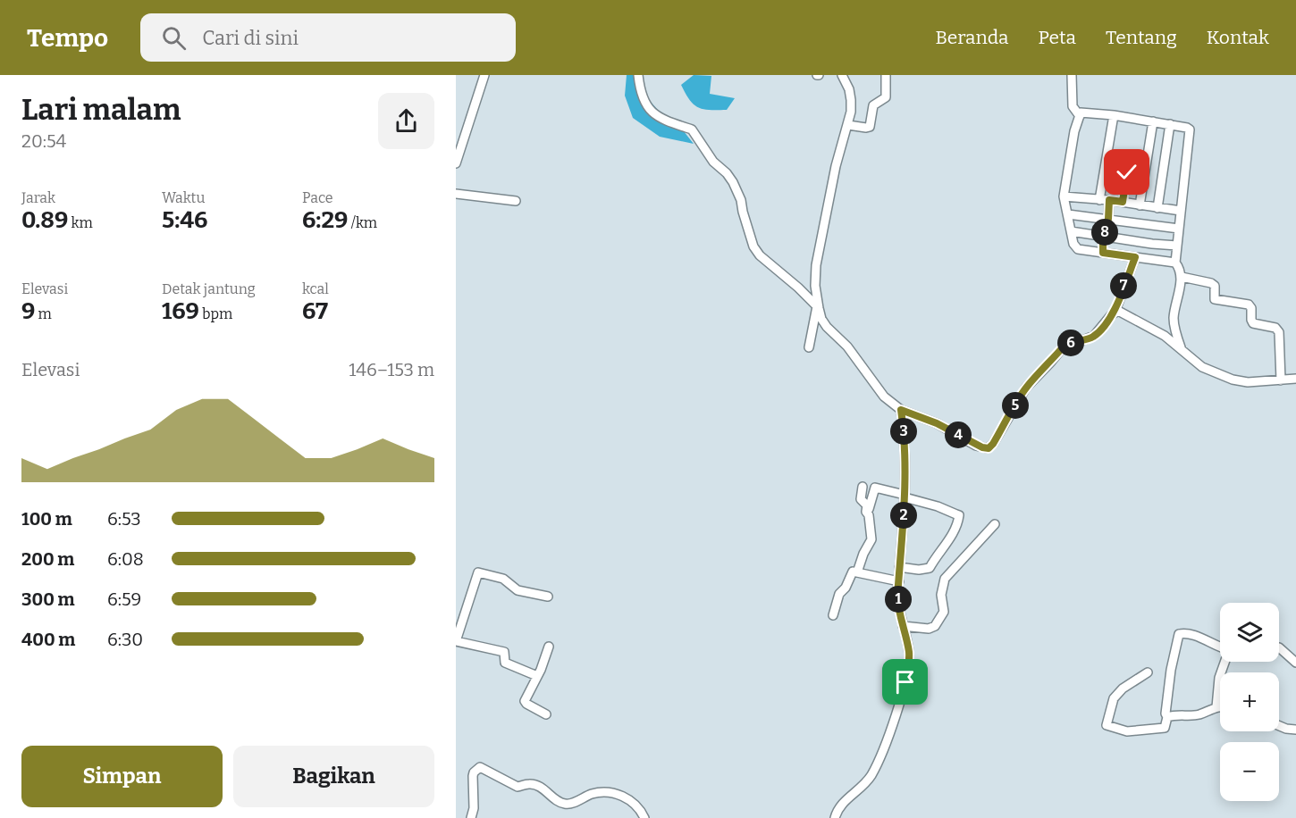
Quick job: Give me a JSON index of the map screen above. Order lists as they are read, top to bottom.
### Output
{
  "page": {
    "header": "Tempo",
    "search": "Cari di sini",
    "nav": [
      "Beranda",
      "Peta",
      "Tentang",
      "Kontak"
    ],
    "heading": ["Lari malam", "20:54"],
    "stats": [
      ["Jarak", "0.89 km"],
      ["Waktu", "5:46"],
      ["Pace", "6:29 /km"],
      ["Elevasi", "9 m"],
      ["Detak jantung", "169 bpm"],
      ["kcal", "67"]
    ],
    "pins": [
      "8",
      "7",
      "6",
      "5",
      "3",
      "4",
      "2",
      "1"
    ],
    "chart": ["Elevasi", "146–153 m"],
    "list": [
      {
        "name": "100 m",
        "note": "6:53"
      },
      {
        "name": "200 m",
        "note": "6:08"
      },
      {
        "name": "300 m",
        "note": "6:59"
      },
      {
        "name": "400 m",
        "note": "6:30"
      }
    ],
    "map_buttons": ["+", "−"],
    "buttons": ["Simpan", "Bagikan"]
  }
}
